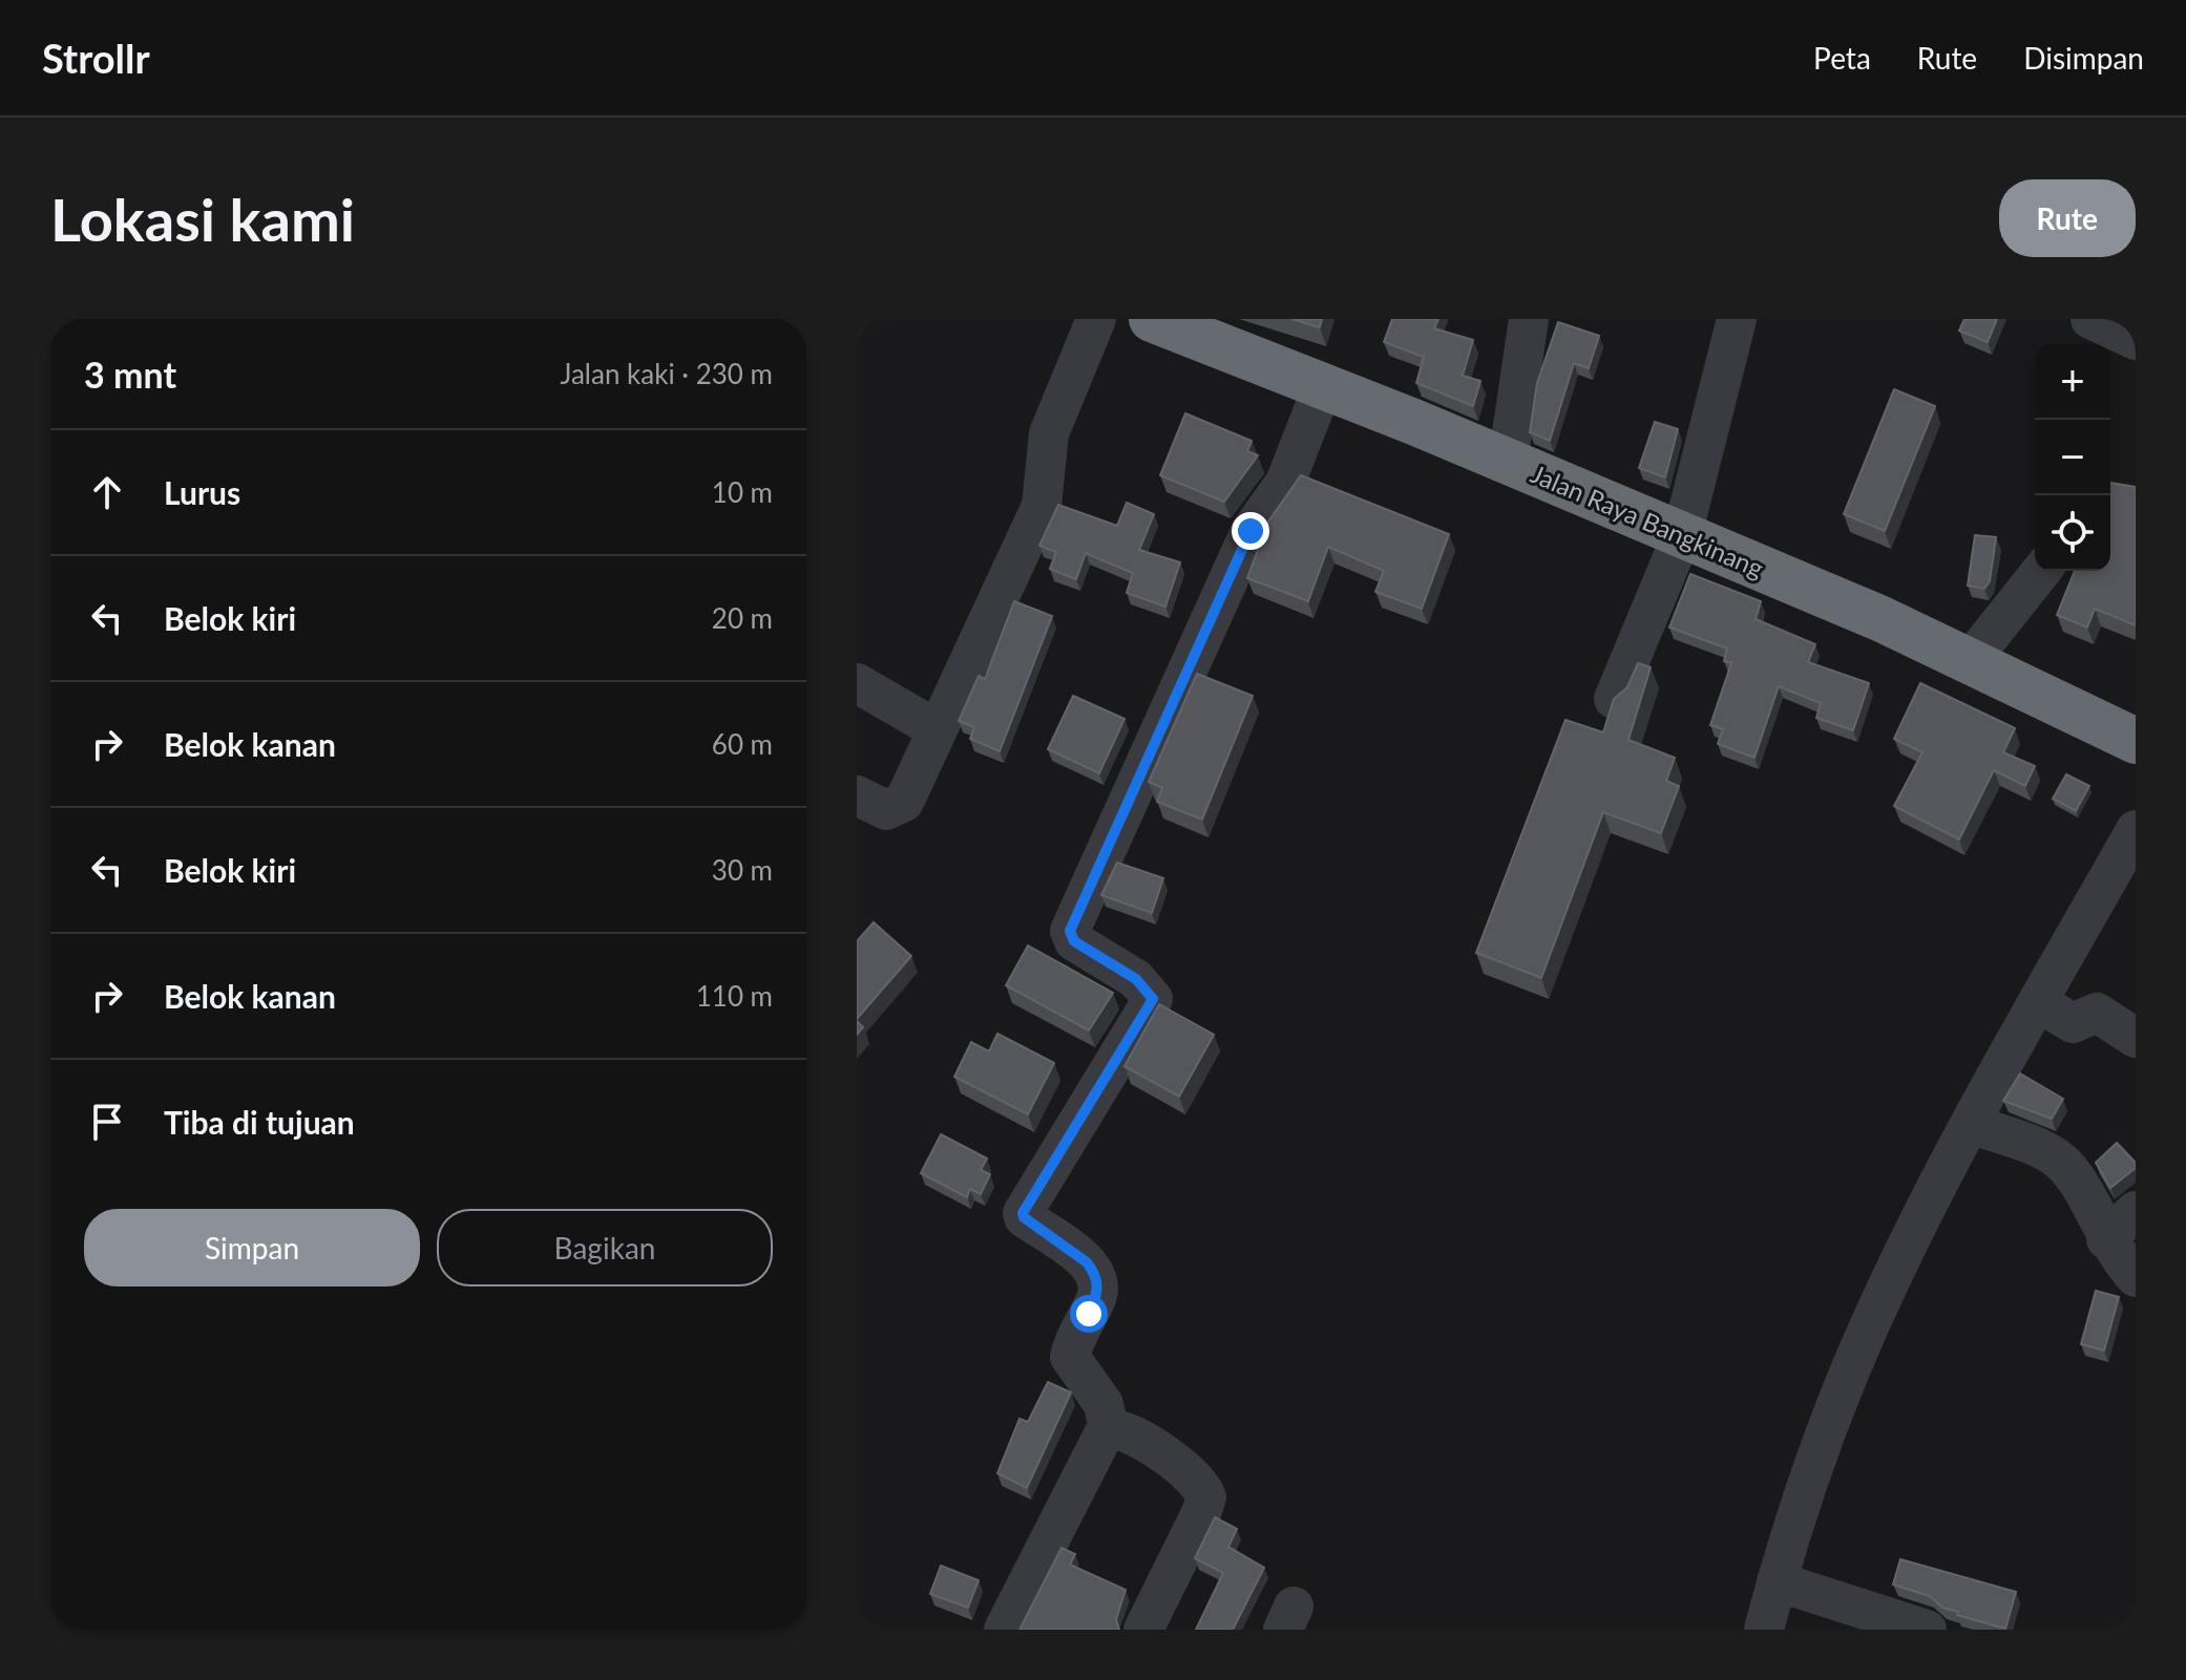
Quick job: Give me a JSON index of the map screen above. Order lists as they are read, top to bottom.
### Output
{
  "streets": {
    "highway": ["Jalan Raya Bangkinang"]
  },
  "page": {
    "header": "Strollr",
    "nav": ["Peta", "Rute", "Disimpan"],
    "buttons": [
      "Rute",
      ["Simpan", "Bagikan"]
    ],
    "title": "Lokasi kami",
    "heading": ["3 mnt", "Jalan kaki · 230 m"],
    "map_buttons": ["+", "−"],
    "list": [
      ["Lurus", "10 m"],
      ["Belok kiri", "20 m"],
      ["Belok kanan", "60 m"],
      ["Belok kiri", "30 m"],
      ["Belok kanan", "110 m"],
      "Tiba di tujuan"
    ]
  }
}
